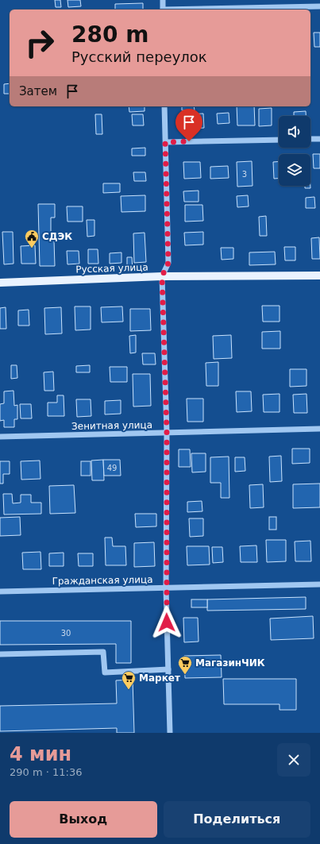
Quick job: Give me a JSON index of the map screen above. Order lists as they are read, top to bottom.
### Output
{
  "streets": {
    "main road": ["Русская улица"],
    "street": ["Зенитная улица", "Гражданская улица"]
  },
  "places": {
    "public building": ["СДЭК"],
    "supermarket": ["МагазинЧИК", "Маркет"]
  },
  "house_numbers": ["3", "49", "30"],
  "page": {
    "turn": ["280 m", "Русский переулок"],
    "then": "Затем",
    "heading": ["4 мин", "290 m · 11:36"],
    "buttons": ["Выход", "Поделиться"]
  }
}
